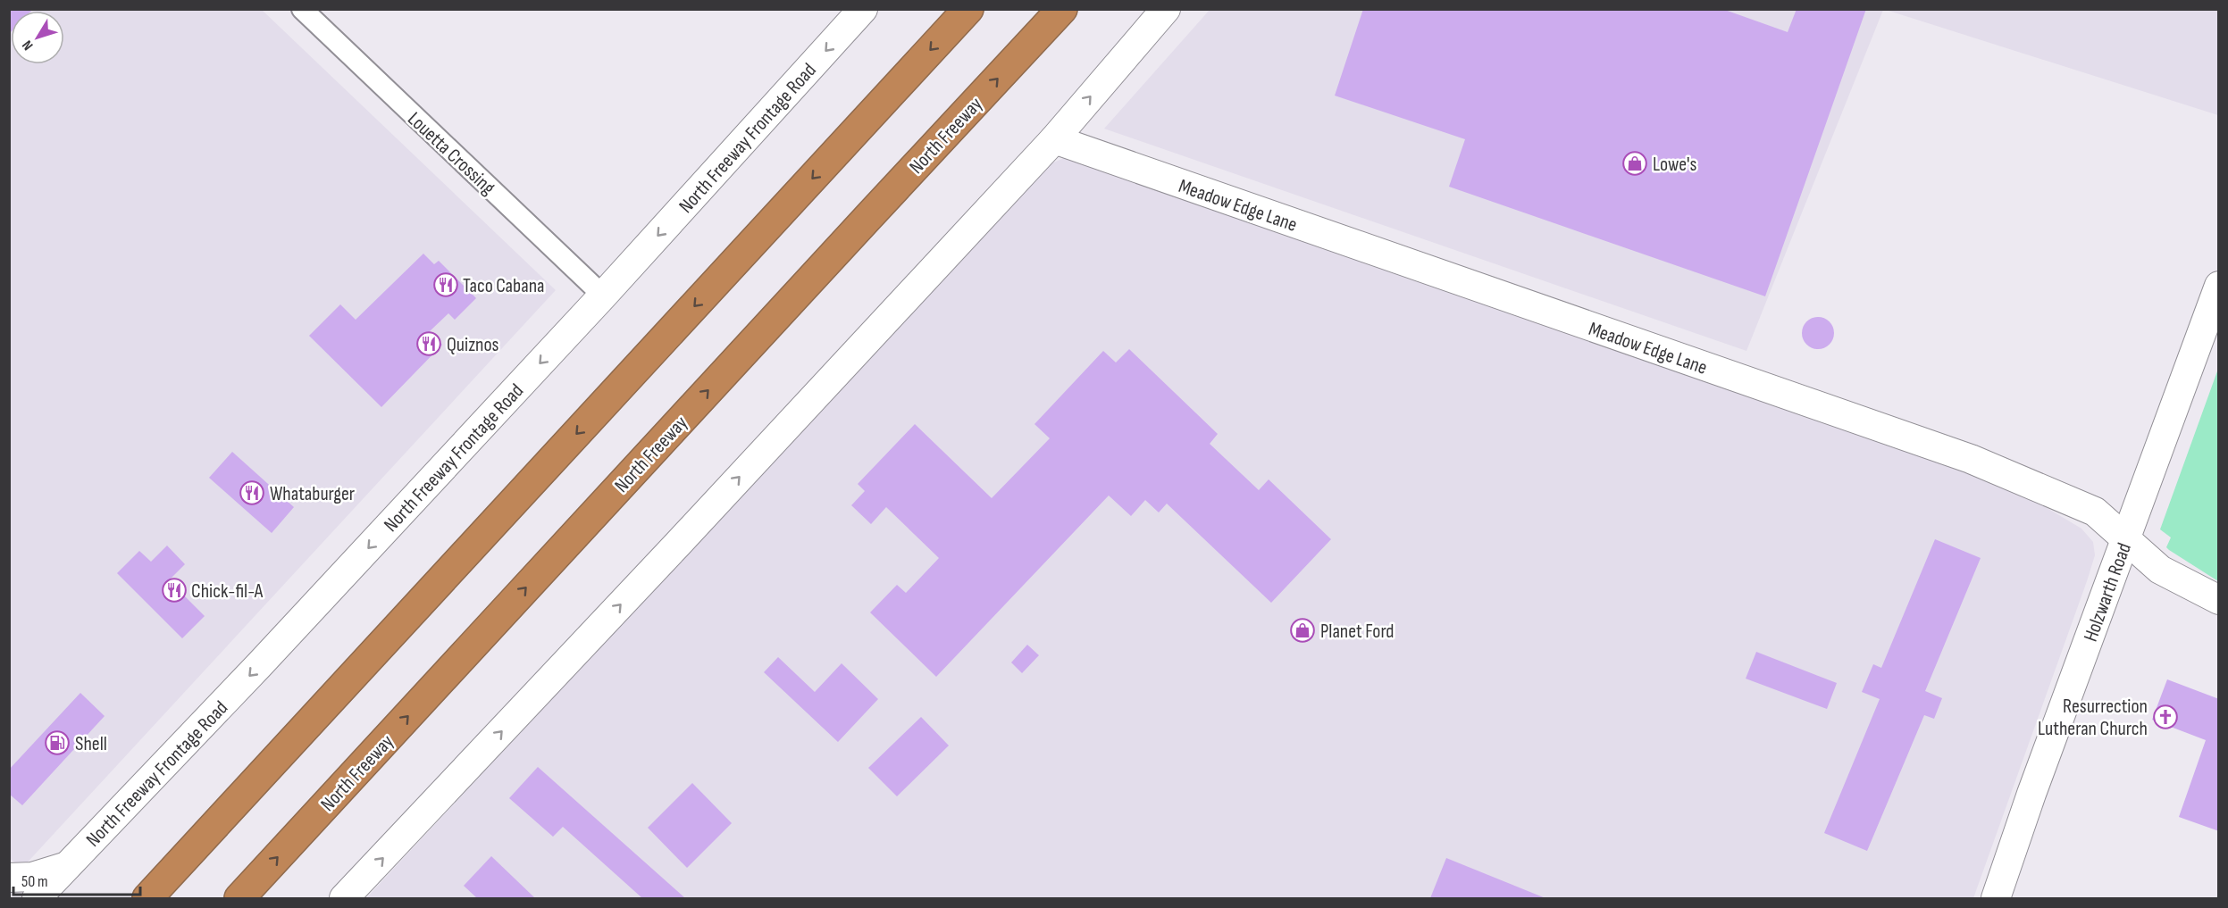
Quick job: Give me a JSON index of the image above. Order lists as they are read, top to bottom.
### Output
{
  "streets": {
    "highway": ["North Freeway"],
    "main road": ["North Freeway Frontage Road", "Meadow Edge Lane", "Holzwarth Road"],
    "street": ["Louetta Crossing"]
  },
  "crossings": [
    ["North Freeway Frontage Road", "Louetta Crossing"],
    ["Meadow Edge Lane", "Holzwarth Road"]
  ],
  "places": {
    "shop": ["Lowe's", "Planet Ford"],
    "restaurant": [
      "Taco Cabana",
      "Quiznos",
      "Whataburger",
      "Chick-fil-A"
    ],
    "church": ["Resurrection Lutheran Church"],
    "fuel station": ["Shell"]
  },
  "scale_bar": "50 m",
  "north": "bottom left"
}
